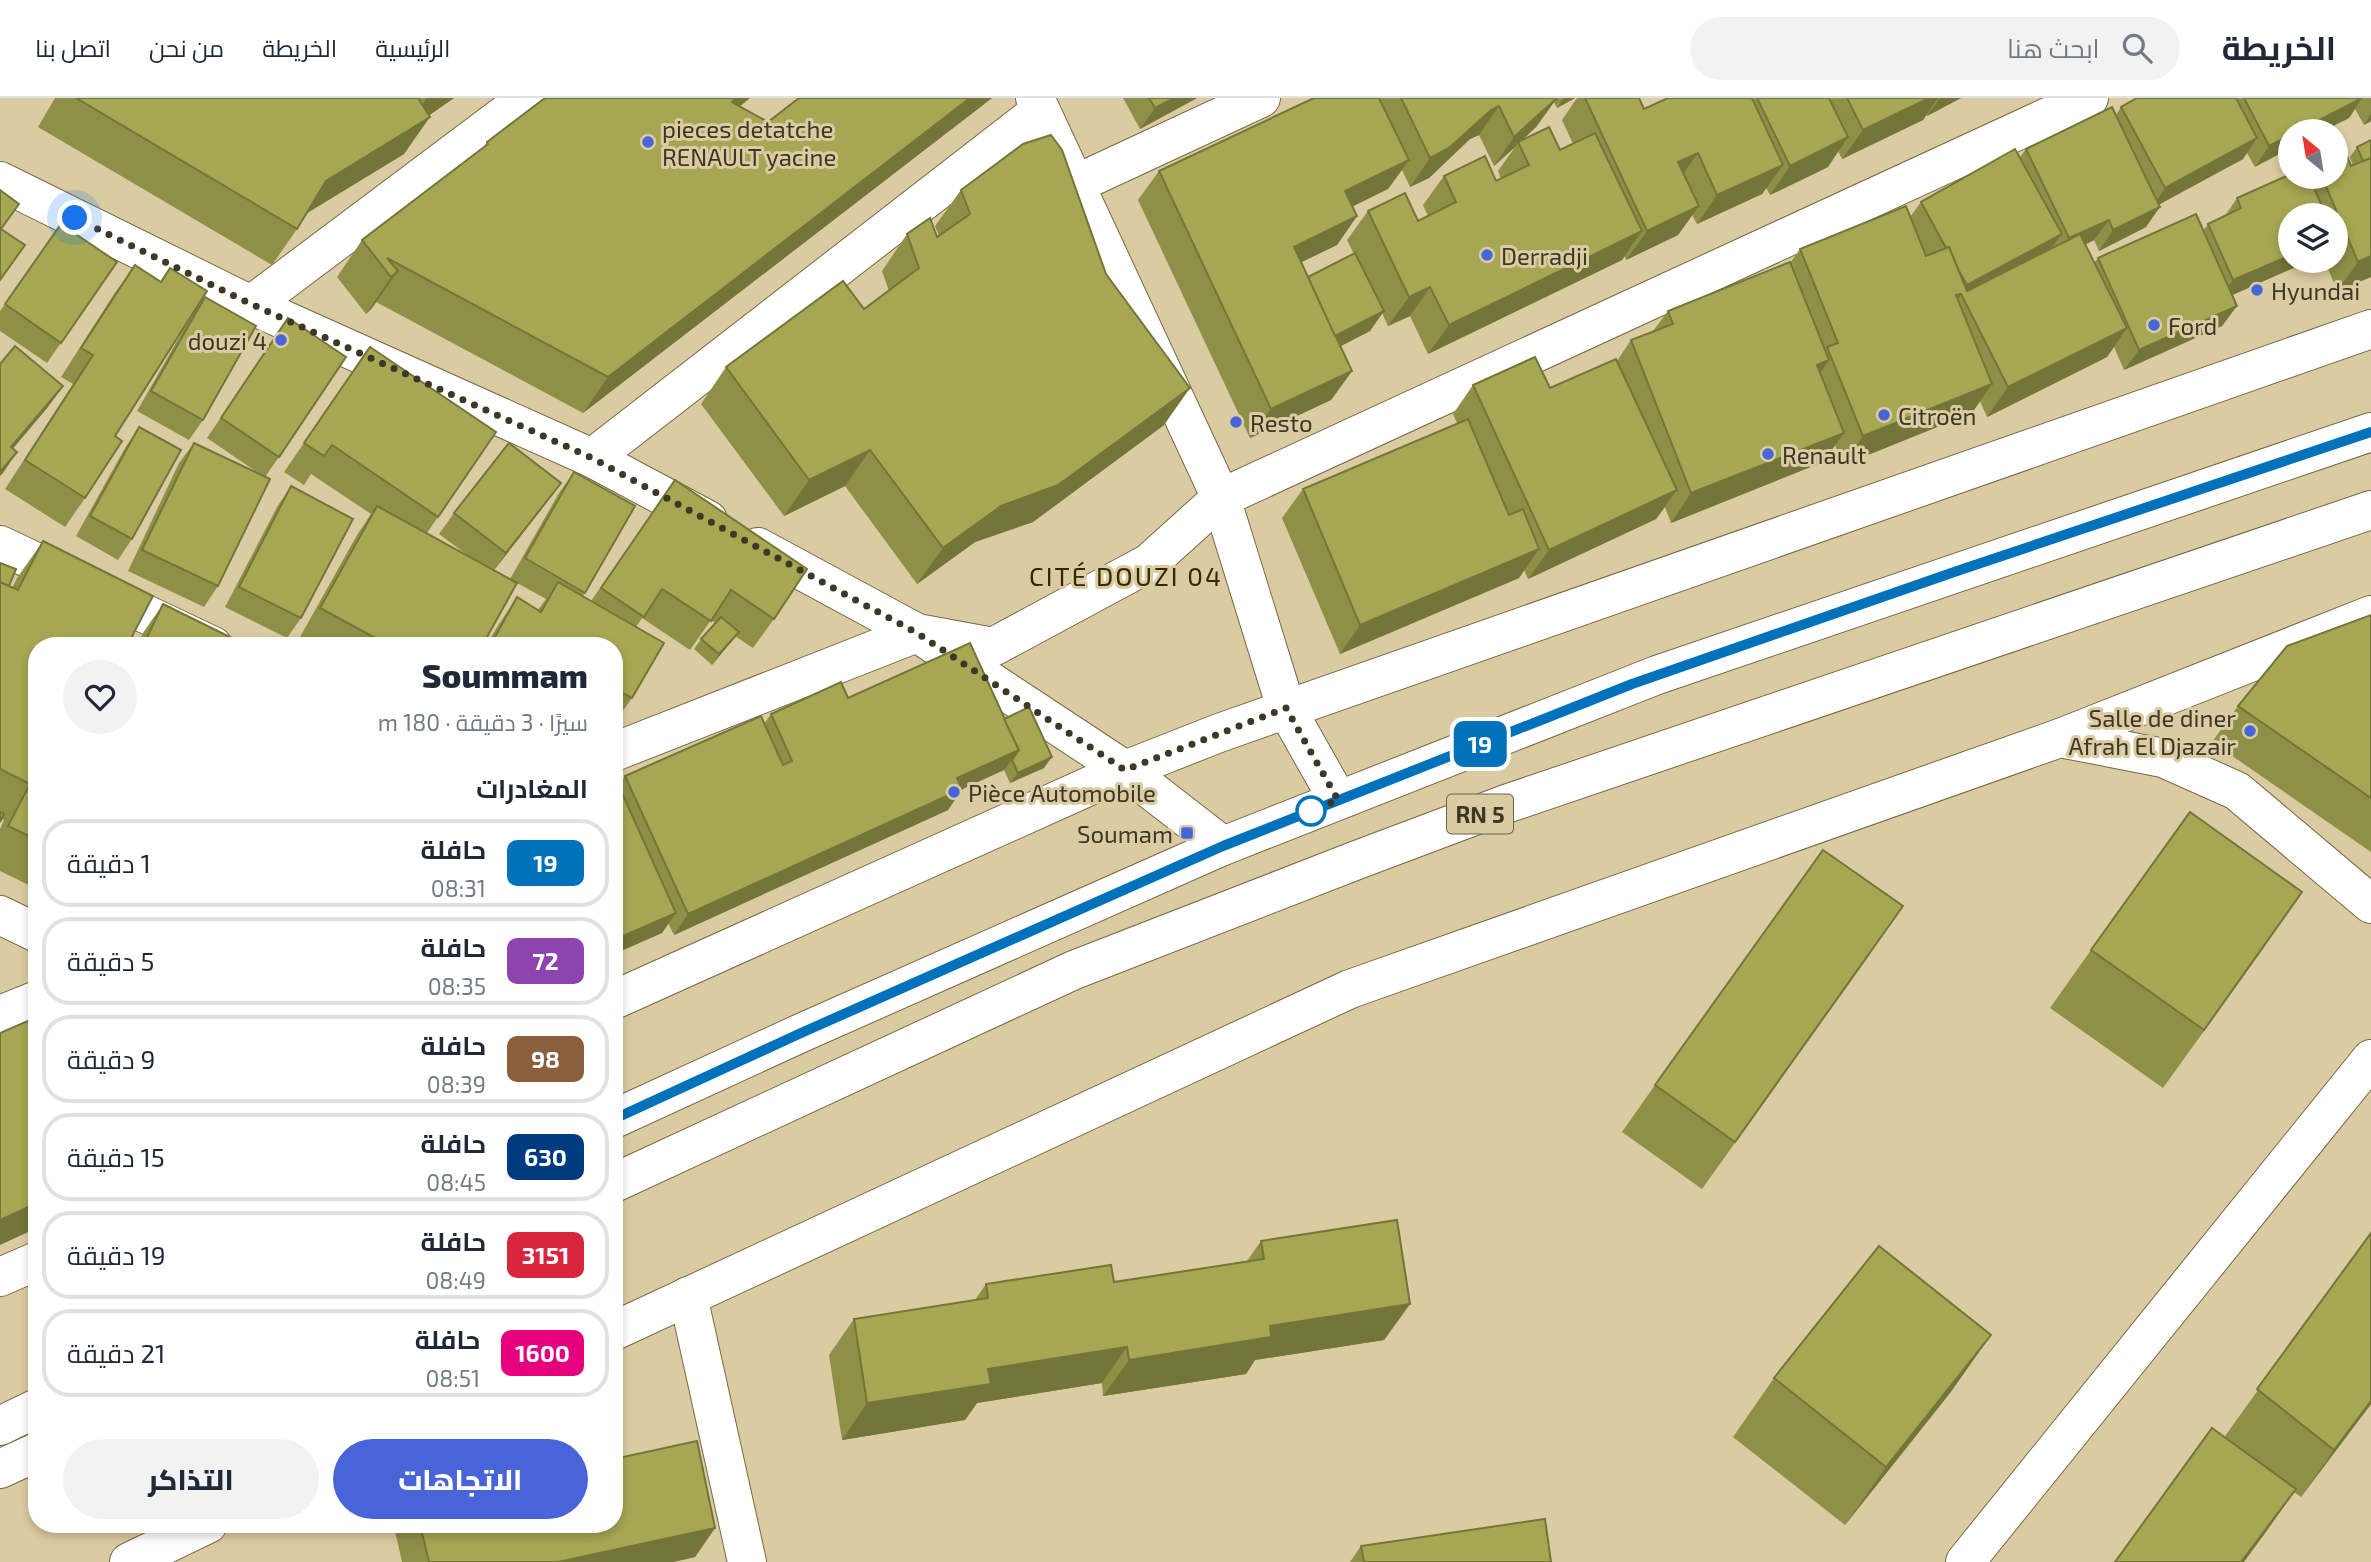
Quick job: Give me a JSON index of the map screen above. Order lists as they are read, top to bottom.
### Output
{
  "streets": {
    "main road": ["RN 5"]
  },
  "districts": ["CITÉ DOUZI 04"],
  "places": {
    "other": [
      "pieces detatche RENAULT yacine",
      "Derradji",
      "Hyundai",
      "Ford",
      "douzi 4",
      "Citroën",
      "Resto",
      "Renault",
      "Salle de diner Afrah El Djazair",
      "Pièce Automobile"
    ],
    "transit": ["Soumam"]
  },
  "lines": ["bus line 19"],
  "north": "top left",
  "page": {
    "header": "الخريطة",
    "search": "ابحث هنا",
    "nav": [
      "الرئيسية",
      "الخريطة",
      "من نحن",
      "اتصل بنا"
    ],
    "on_map": "19",
    "heading": [
      ["Soummam", "سيرًا · 3 دقيقة · 180 m"],
      "المغادرات"
    ],
    "list": [
      {
        "mark": "19",
        "name": "حافلة",
        "note": "08:31",
        "value": "1 دقيقة"
      },
      {
        "mark": "72",
        "name": "حافلة",
        "note": "08:35",
        "value": "5 دقيقة"
      },
      {
        "mark": "98",
        "name": "حافلة",
        "note": "08:39",
        "value": "9 دقيقة"
      },
      {
        "mark": "630",
        "name": "حافلة",
        "note": "08:45",
        "value": "15 دقيقة"
      },
      {
        "mark": "3151",
        "name": "حافلة",
        "note": "08:49",
        "value": "19 دقيقة"
      },
      {
        "mark": "1600",
        "name": "حافلة",
        "note": "08:51",
        "value": "21 دقيقة"
      }
    ],
    "buttons": ["الاتجاهات", "التذاكر"]
  }
}
